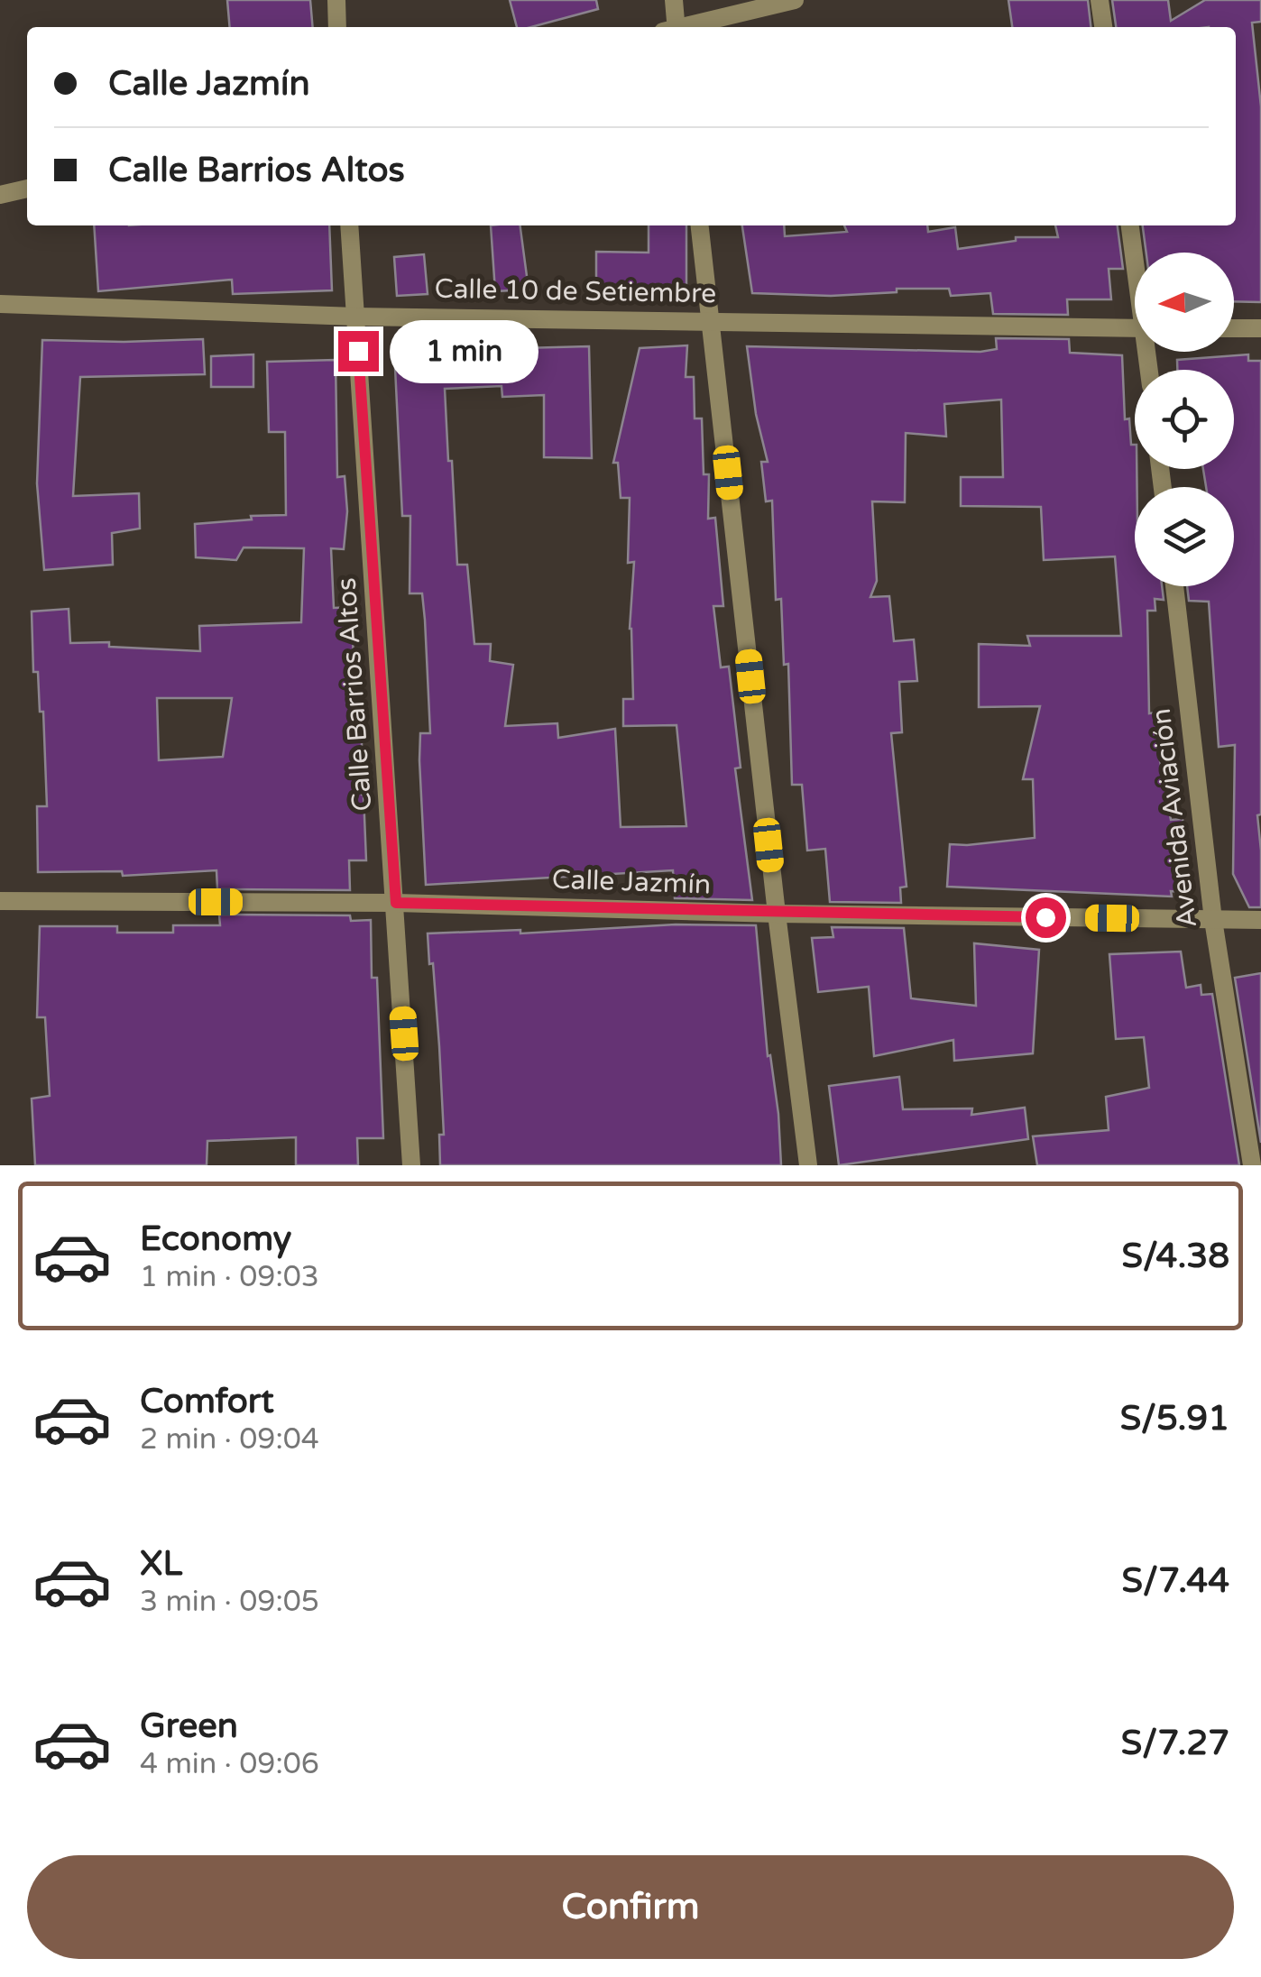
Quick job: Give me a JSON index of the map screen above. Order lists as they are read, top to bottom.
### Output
{
  "streets": {
    "street": [
      "Calle 10 de Setiembre",
      "Calle Barrios Altos",
      "Avenida Aviación",
      "Calle Jazmín"
    ]
  },
  "crossings": [
    ["Calle 10 de Setiembre", "Calle Barrios Altos"],
    ["Calle Barrios Altos", "Calle Jazmín"],
    ["Avenida Aviación", "Calle Jazmín"]
  ],
  "north": "left",
  "page": {
    "banner": ["Calle Jazmín", "Calle Barrios Altos"],
    "bubble": "1 min",
    "list": [
      {
        "name": "Economy",
        "note": "1 min · 09:03",
        "value": "S/4.38"
      },
      {
        "name": "Comfort",
        "note": "2 min · 09:04",
        "value": "S/5.91"
      },
      {
        "name": "XL",
        "note": "3 min · 09:05",
        "value": "S/7.44"
      },
      {
        "name": "Green",
        "note": "4 min · 09:06",
        "value": "S/7.27"
      }
    ],
    "buttons": "Confirm"
  }
}
